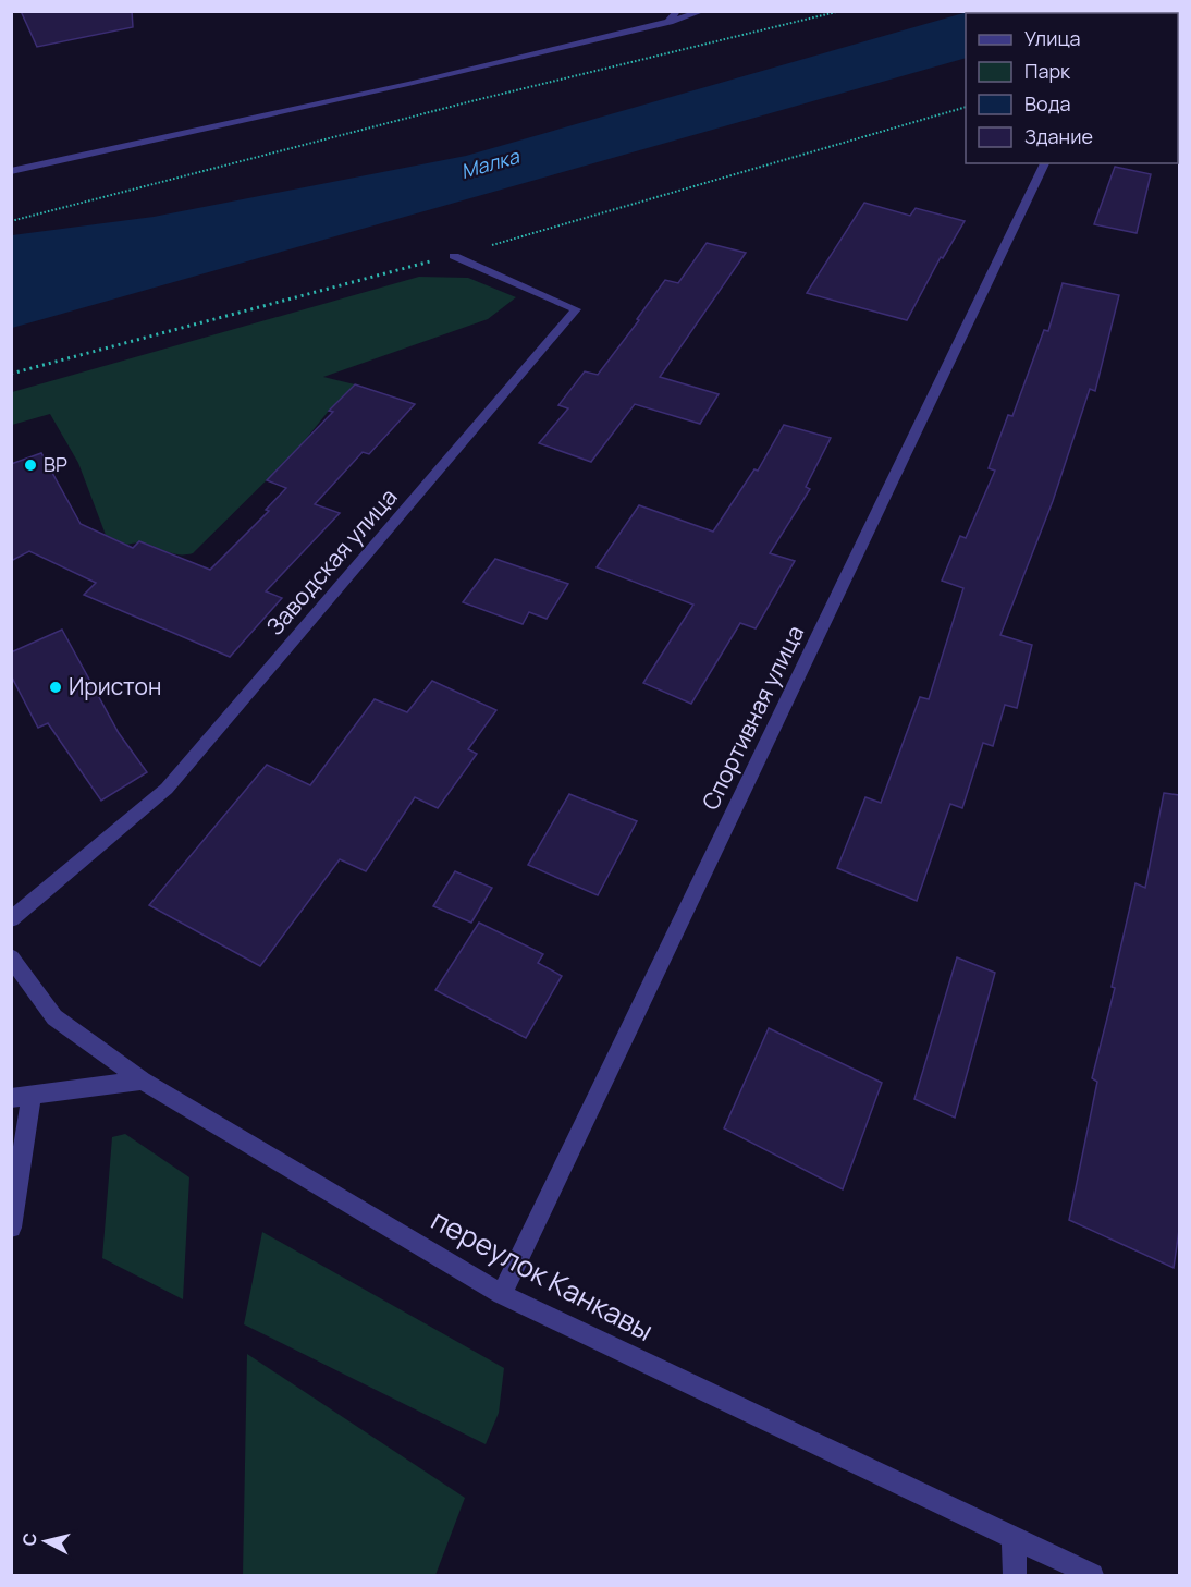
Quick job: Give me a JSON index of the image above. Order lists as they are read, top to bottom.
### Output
{
  "streets": {
    "street": ["Заводская улица", "Спортивная улица", "переулок Канкавы"]
  },
  "crossings": [
    ["Спортивная улица", "переулок Канкавы"]
  ],
  "water": ["Малка"],
  "places": ["BP", "Иристон"],
  "legend": [
    "Улица",
    "Парк",
    "Вода",
    "Здание"
  ],
  "north": "left"
}
